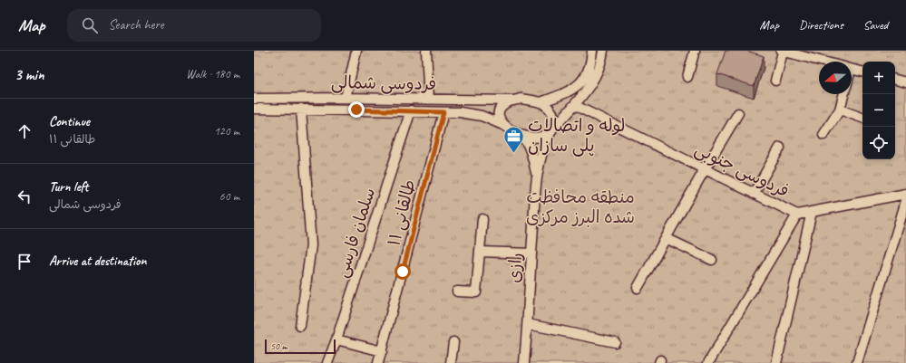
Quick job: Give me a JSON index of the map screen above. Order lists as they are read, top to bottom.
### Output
{
  "streets": {
    "street": [
      "فردوسی شمالی",
      "فردوسی جنوبی",
      "طالقانی ۱۱",
      "سلمان فارسی",
      "رازی"
    ]
  },
  "crossings": [
    ["فردوسی شمالی", "طالقانی ۱۱"],
    ["فردوسی شمالی", "سلمان فارسی"]
  ],
  "parks": ["منطقه محافظت شده البرز مرکزی"],
  "places": {
    "office": ["لوله و اتصالات پلی سازان"]
  },
  "scale_bar": "50 m",
  "north": "left",
  "page": {
    "header": "Map",
    "search": "Search here",
    "nav": ["Map", "Directions", "Saved"],
    "heading": ["3 min", "Walk · 180 m"],
    "map_buttons": ["+", "−"],
    "list": [
      ["Continue", "طالقانی ۱۱", "120 m"],
      ["Turn left", "فردوسی شمالی", "60 m"],
      "Arrive at destination"
    ],
    "scale": "50 m"
  }
}
